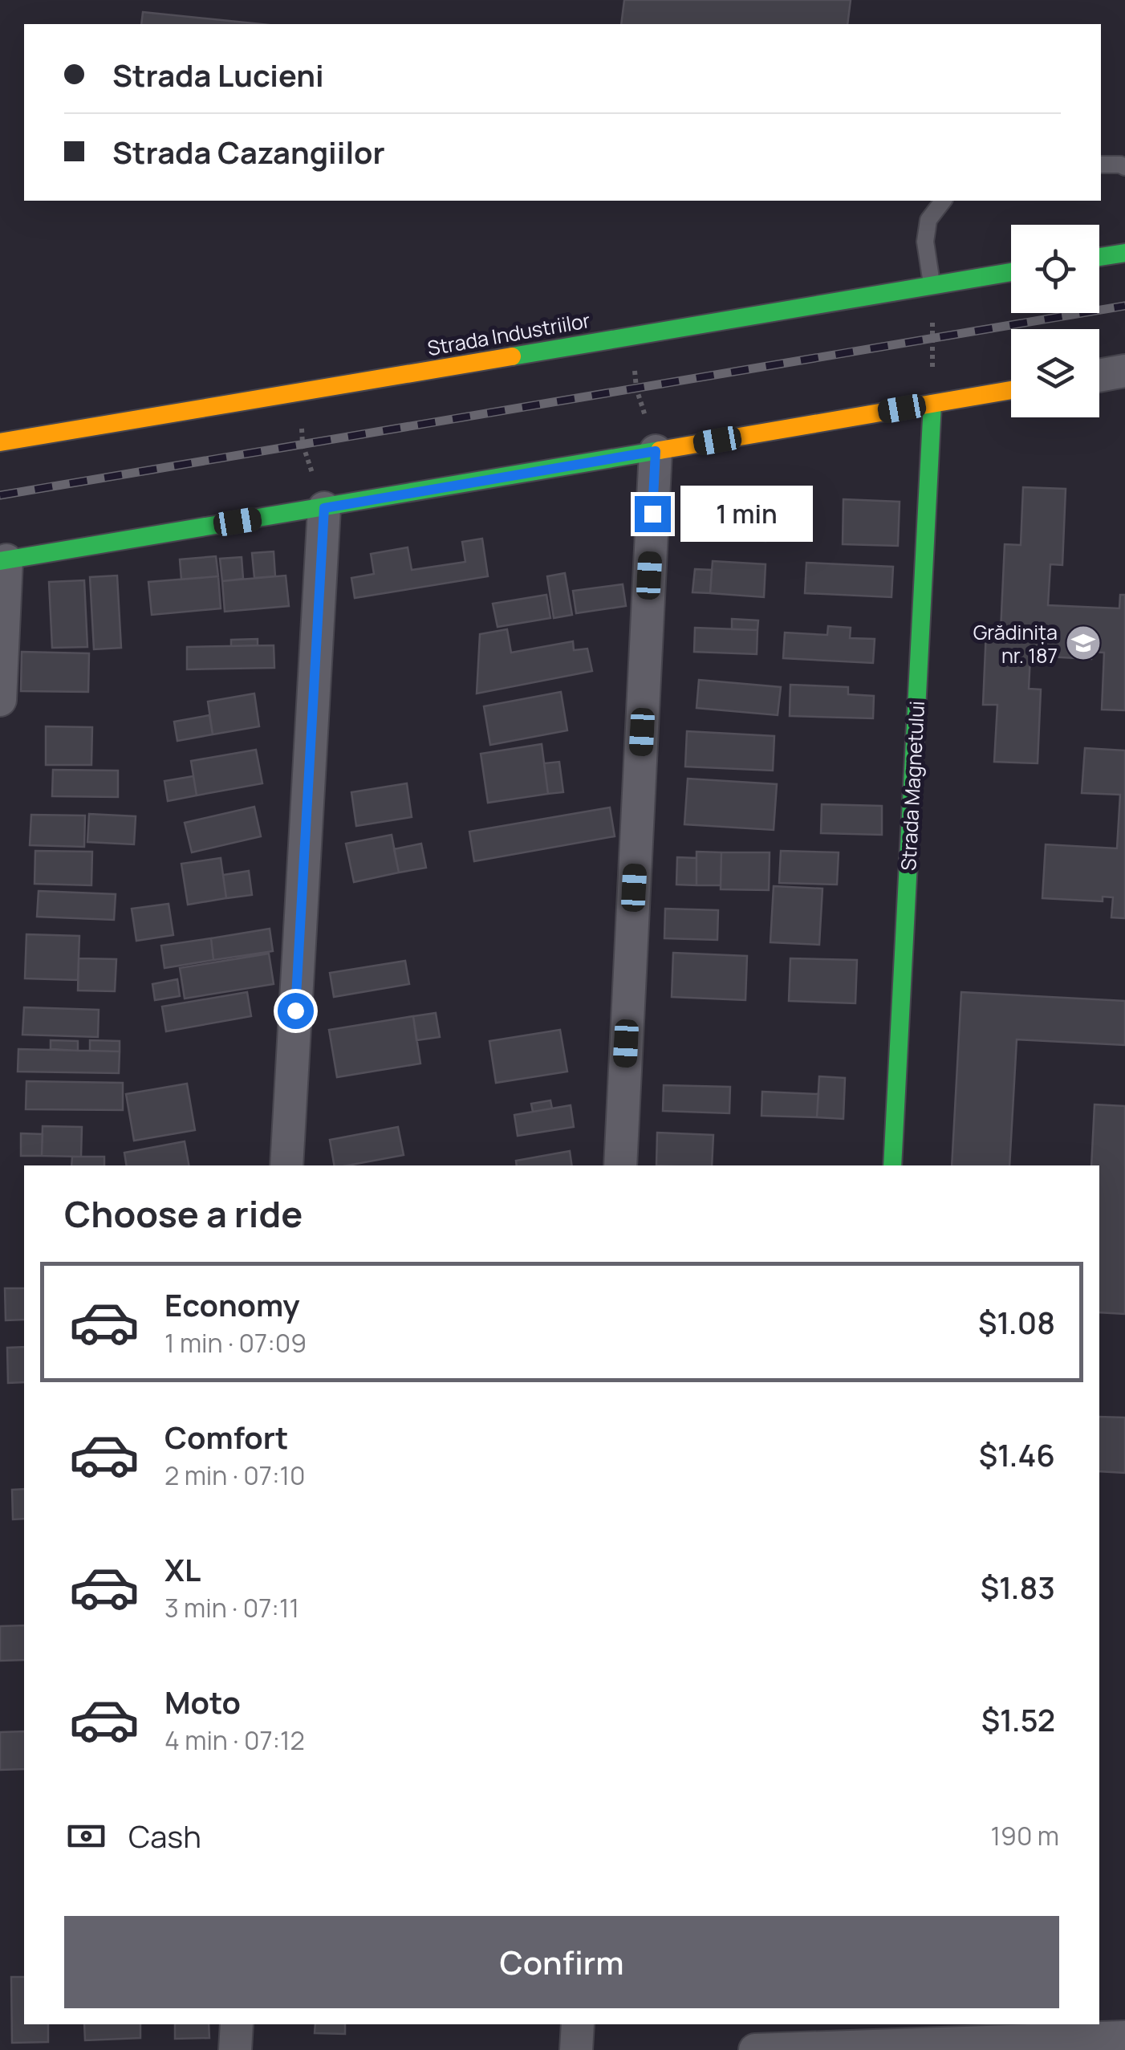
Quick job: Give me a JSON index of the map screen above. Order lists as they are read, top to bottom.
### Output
{
  "streets": {
    "street": ["Strada Industriilor", "Strada Magnetului"]
  },
  "places": {
    "school or university": ["Grădinița nr. 187"]
  },
  "page": {
    "banner": ["Strada Lucieni", "Strada Cazangiilor"],
    "bubble": "1 min",
    "heading": "Choose a ride",
    "list": [
      {
        "name": "Economy",
        "note": "1 min · 07:09",
        "value": "$1.08"
      },
      {
        "name": "Comfort",
        "note": "2 min · 07:10",
        "value": "$1.46"
      },
      {
        "name": "XL",
        "note": "3 min · 07:11",
        "value": "$1.83"
      },
      {
        "name": "Moto",
        "note": "4 min · 07:12",
        "value": "$1.52"
      }
    ],
    "pay": ["Cash", "190 m"],
    "buttons": "Confirm"
  }
}
